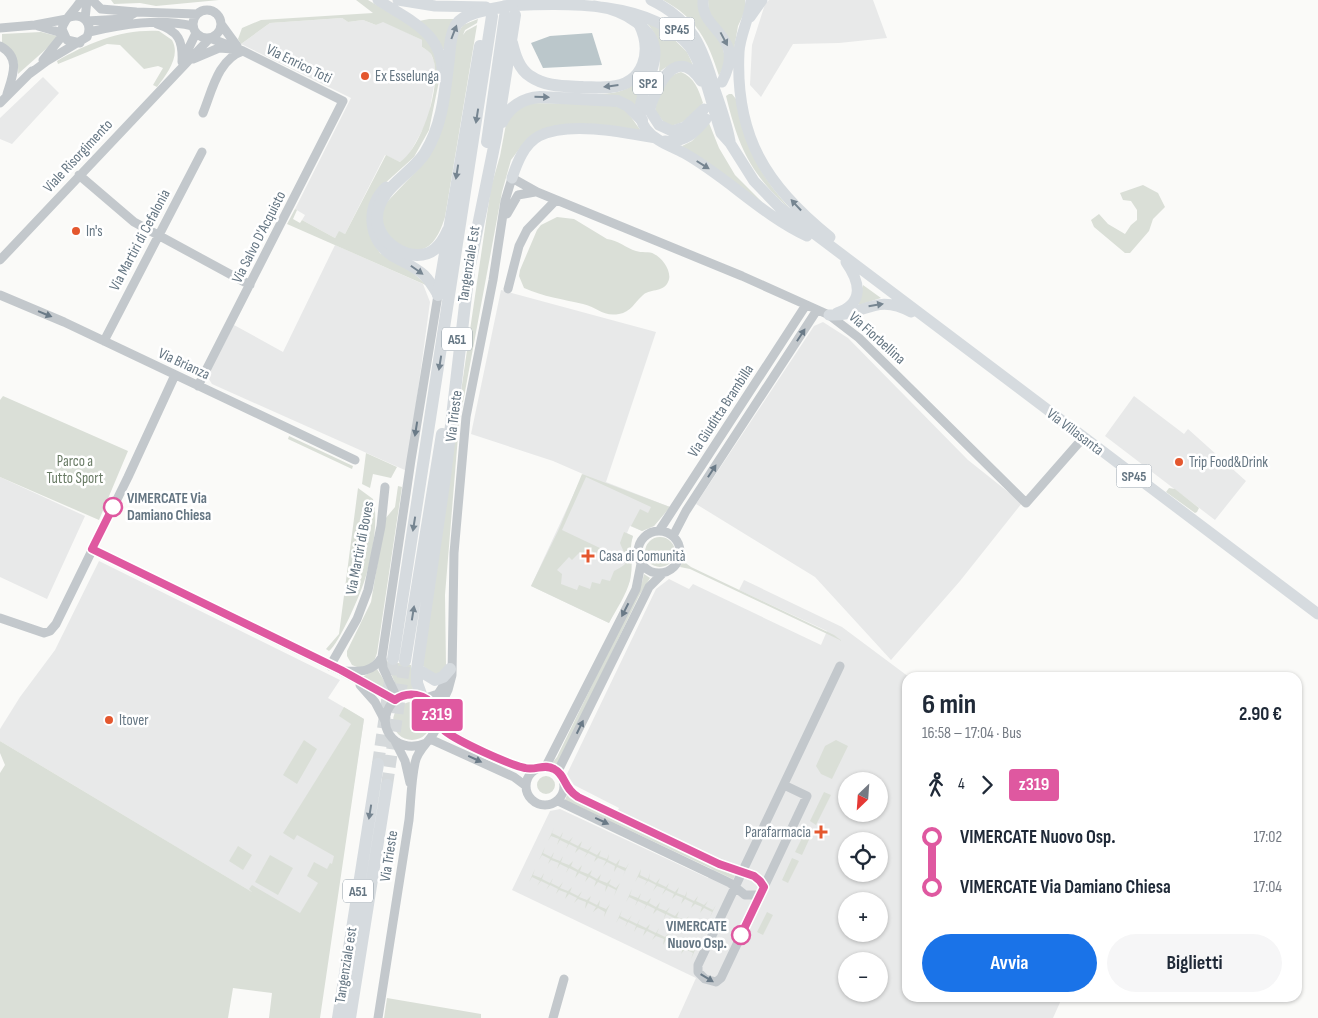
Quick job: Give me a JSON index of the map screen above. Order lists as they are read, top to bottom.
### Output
{
  "streets": {
    "highway": ["Tangenziale Est", "A51", "Tangenziale est"],
    "main road": ["SP45", "SP2", "Via Villasanta"],
    "street": [
      "Via Enrico Toti",
      "Viale Risorgimento",
      "Via Salvo D'Acquisto",
      "Via Martiri di Cefalonia",
      "Via Fiorbellina",
      "Via Brianza",
      "Via Giuditta Brambilla",
      "Via Trieste",
      "Via Martiri di Boves"
    ]
  },
  "crossings": [
    ["SP45", "SP2"],
    ["SP45", "Tangenziale Est"],
    ["SP45", "Via Villasanta"],
    ["Via Enrico Toti", "Viale Risorgimento"],
    ["Via Enrico Toti", "Via Salvo D'Acquisto"],
    ["SP2", "Tangenziale Est"],
    ["Via Salvo D'Acquisto", "Via Brianza"],
    ["Via Martiri di Cefalonia", "Via Brianza"],
    ["Via Fiorbellina", "Via Giuditta Brambilla"],
    ["Via Fiorbellina", "Via Trieste"],
    ["Via Fiorbellina", "Via Villasanta"]
  ],
  "parks": ["Parco a Tutto Sport"],
  "places": {
    "other": [
      "Ex Esselunga",
      "In's",
      "Trip Food&Drink",
      "VIMERCATE Via Damiano Chiesa",
      "Itover",
      "VIMERCATE Nuovo Osp."
    ],
    "health": ["Casa di Comunità", "Parafarmacia"]
  },
  "lines": ["bus line z319"],
  "north": "bottom left",
  "page": {
    "on_map": "z319",
    "heading": ["6 min", "16:58 – 17:04 · Bus", "2.90 €"],
    "legs": ["4", "z319"],
    "map_buttons": ["+", "−"],
    "list": [
      {
        "name": "VIMERCATE Nuovo Osp.",
        "value": "17:02"
      },
      {
        "name": "VIMERCATE Via Damiano Chiesa",
        "value": "17:04"
      }
    ],
    "buttons": ["Avvia", "Biglietti"]
  }
}
